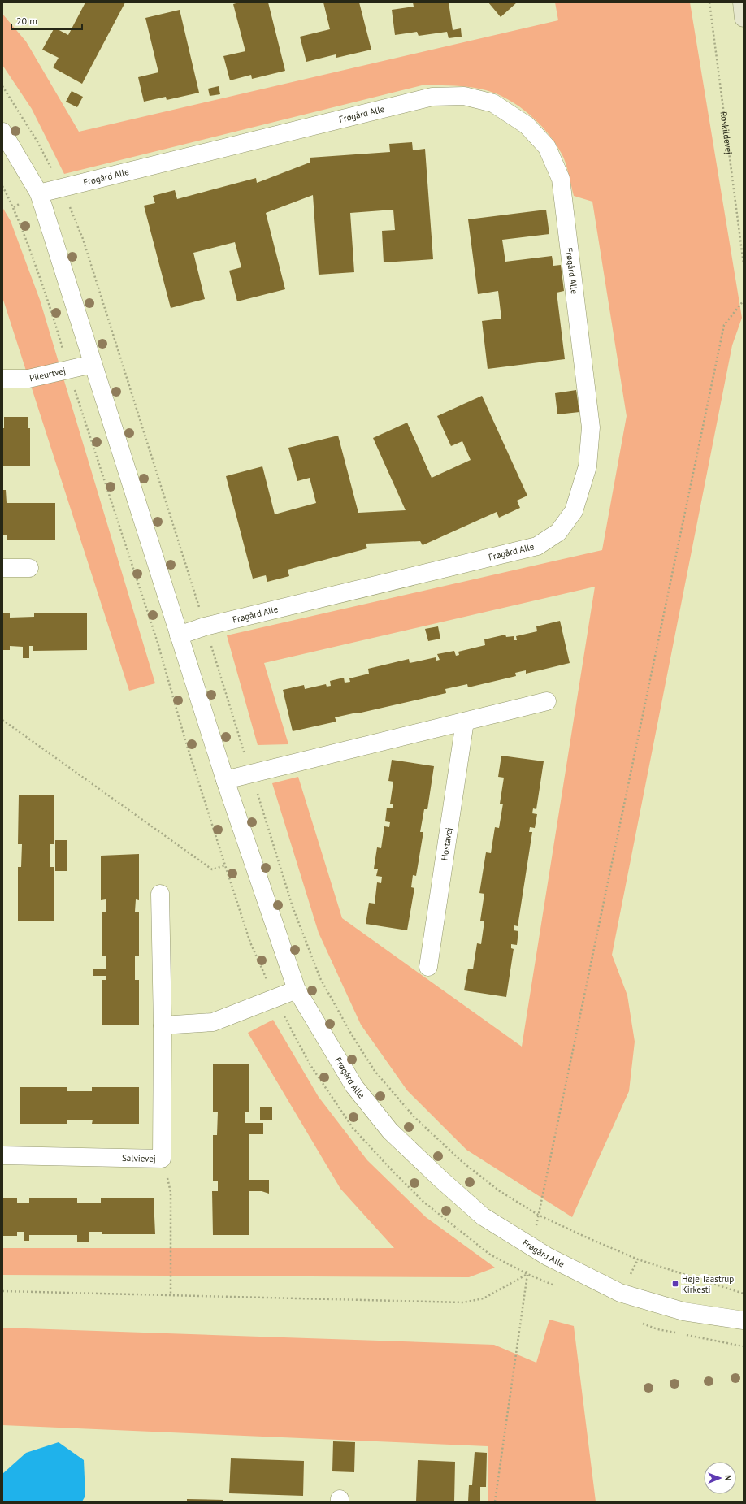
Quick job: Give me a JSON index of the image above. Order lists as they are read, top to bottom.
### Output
{
  "streets": {
    "street": [
      "Frøgård Alle",
      "Pileurtvej",
      "Hostavej",
      "Salvievej"
    ],
    "path": ["Roskildevej"]
  },
  "crossings": [
    ["Frøgård Alle", "Pileurtvej"]
  ],
  "places": {
    "transit": ["Høje Taastrup Kirkesti"]
  },
  "scale_bar": "20 m",
  "north": "right"
}
